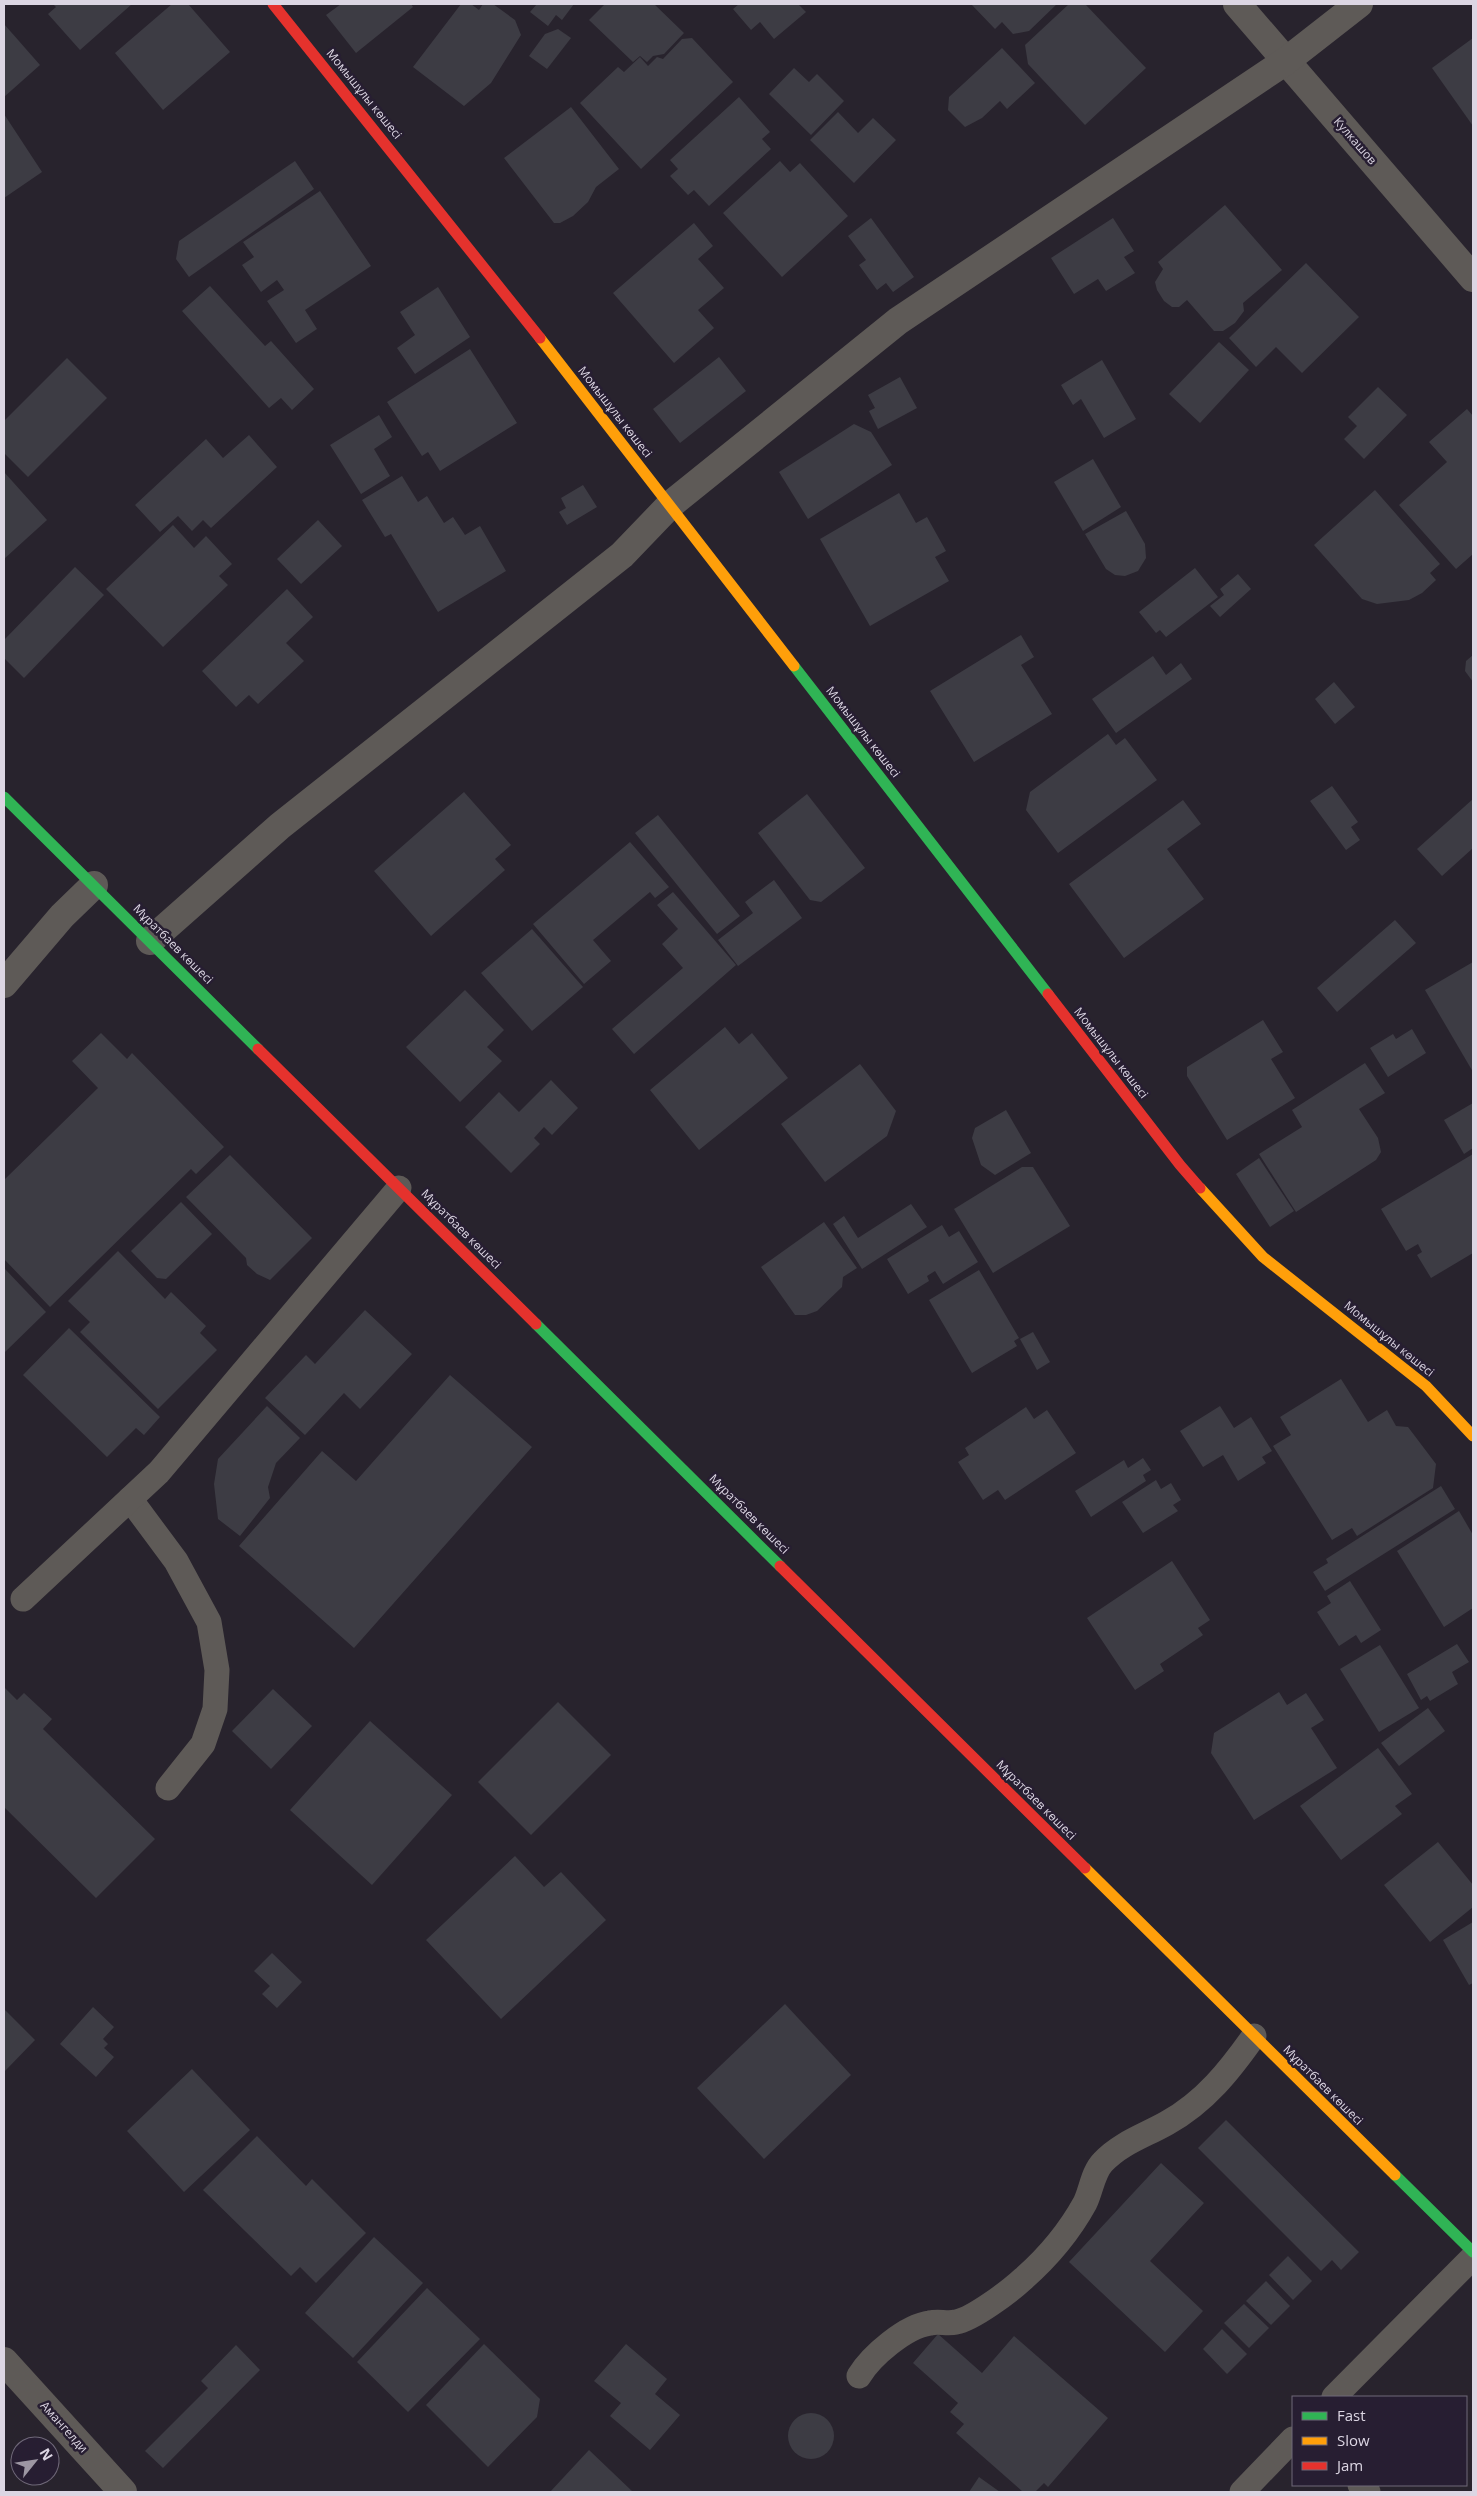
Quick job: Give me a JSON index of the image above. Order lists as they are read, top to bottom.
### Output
{
  "streets": {
    "street": [
      "Момышұлы көшесі",
      "Кулкашов",
      "Мұратбаев көшесі",
      "Амангелди"
    ]
  },
  "legend": ["Fast", "Slow", "Jam"],
  "north": "top right"
}
